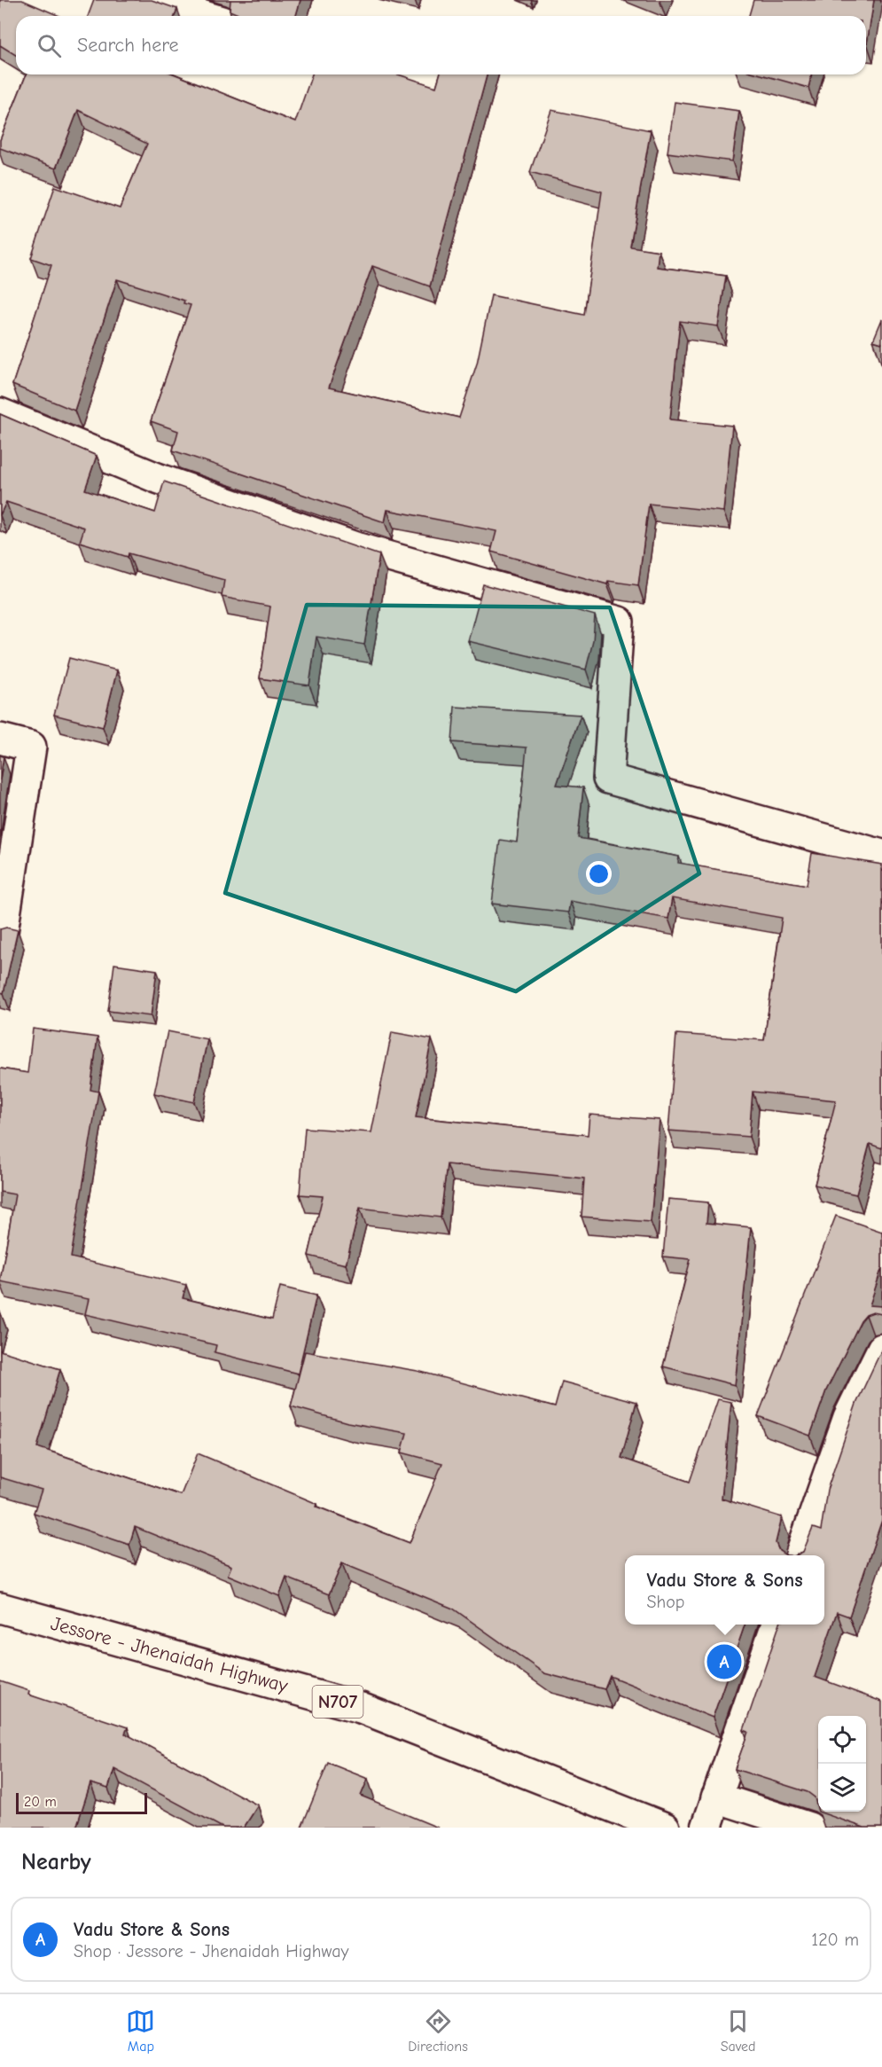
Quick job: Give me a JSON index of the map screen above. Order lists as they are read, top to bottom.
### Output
{
  "streets": {
    "main road": ["Jessore - Jhenaidah Highway", "N707"]
  },
  "scale_bar": "20 m",
  "page": {
    "search": "Search here",
    "popup": ["Vadu Store & Sons", "Shop"],
    "pins": "A",
    "scale": "20 m",
    "heading": "Nearby",
    "list": [
      {
        "mark": "A",
        "name": "Vadu Store & Sons",
        "note": "Shop · Jessore - Jhenaidah Highway",
        "value": "120 m"
      }
    ],
    "nav": ["Map", "Directions", "Saved"]
  }
}
